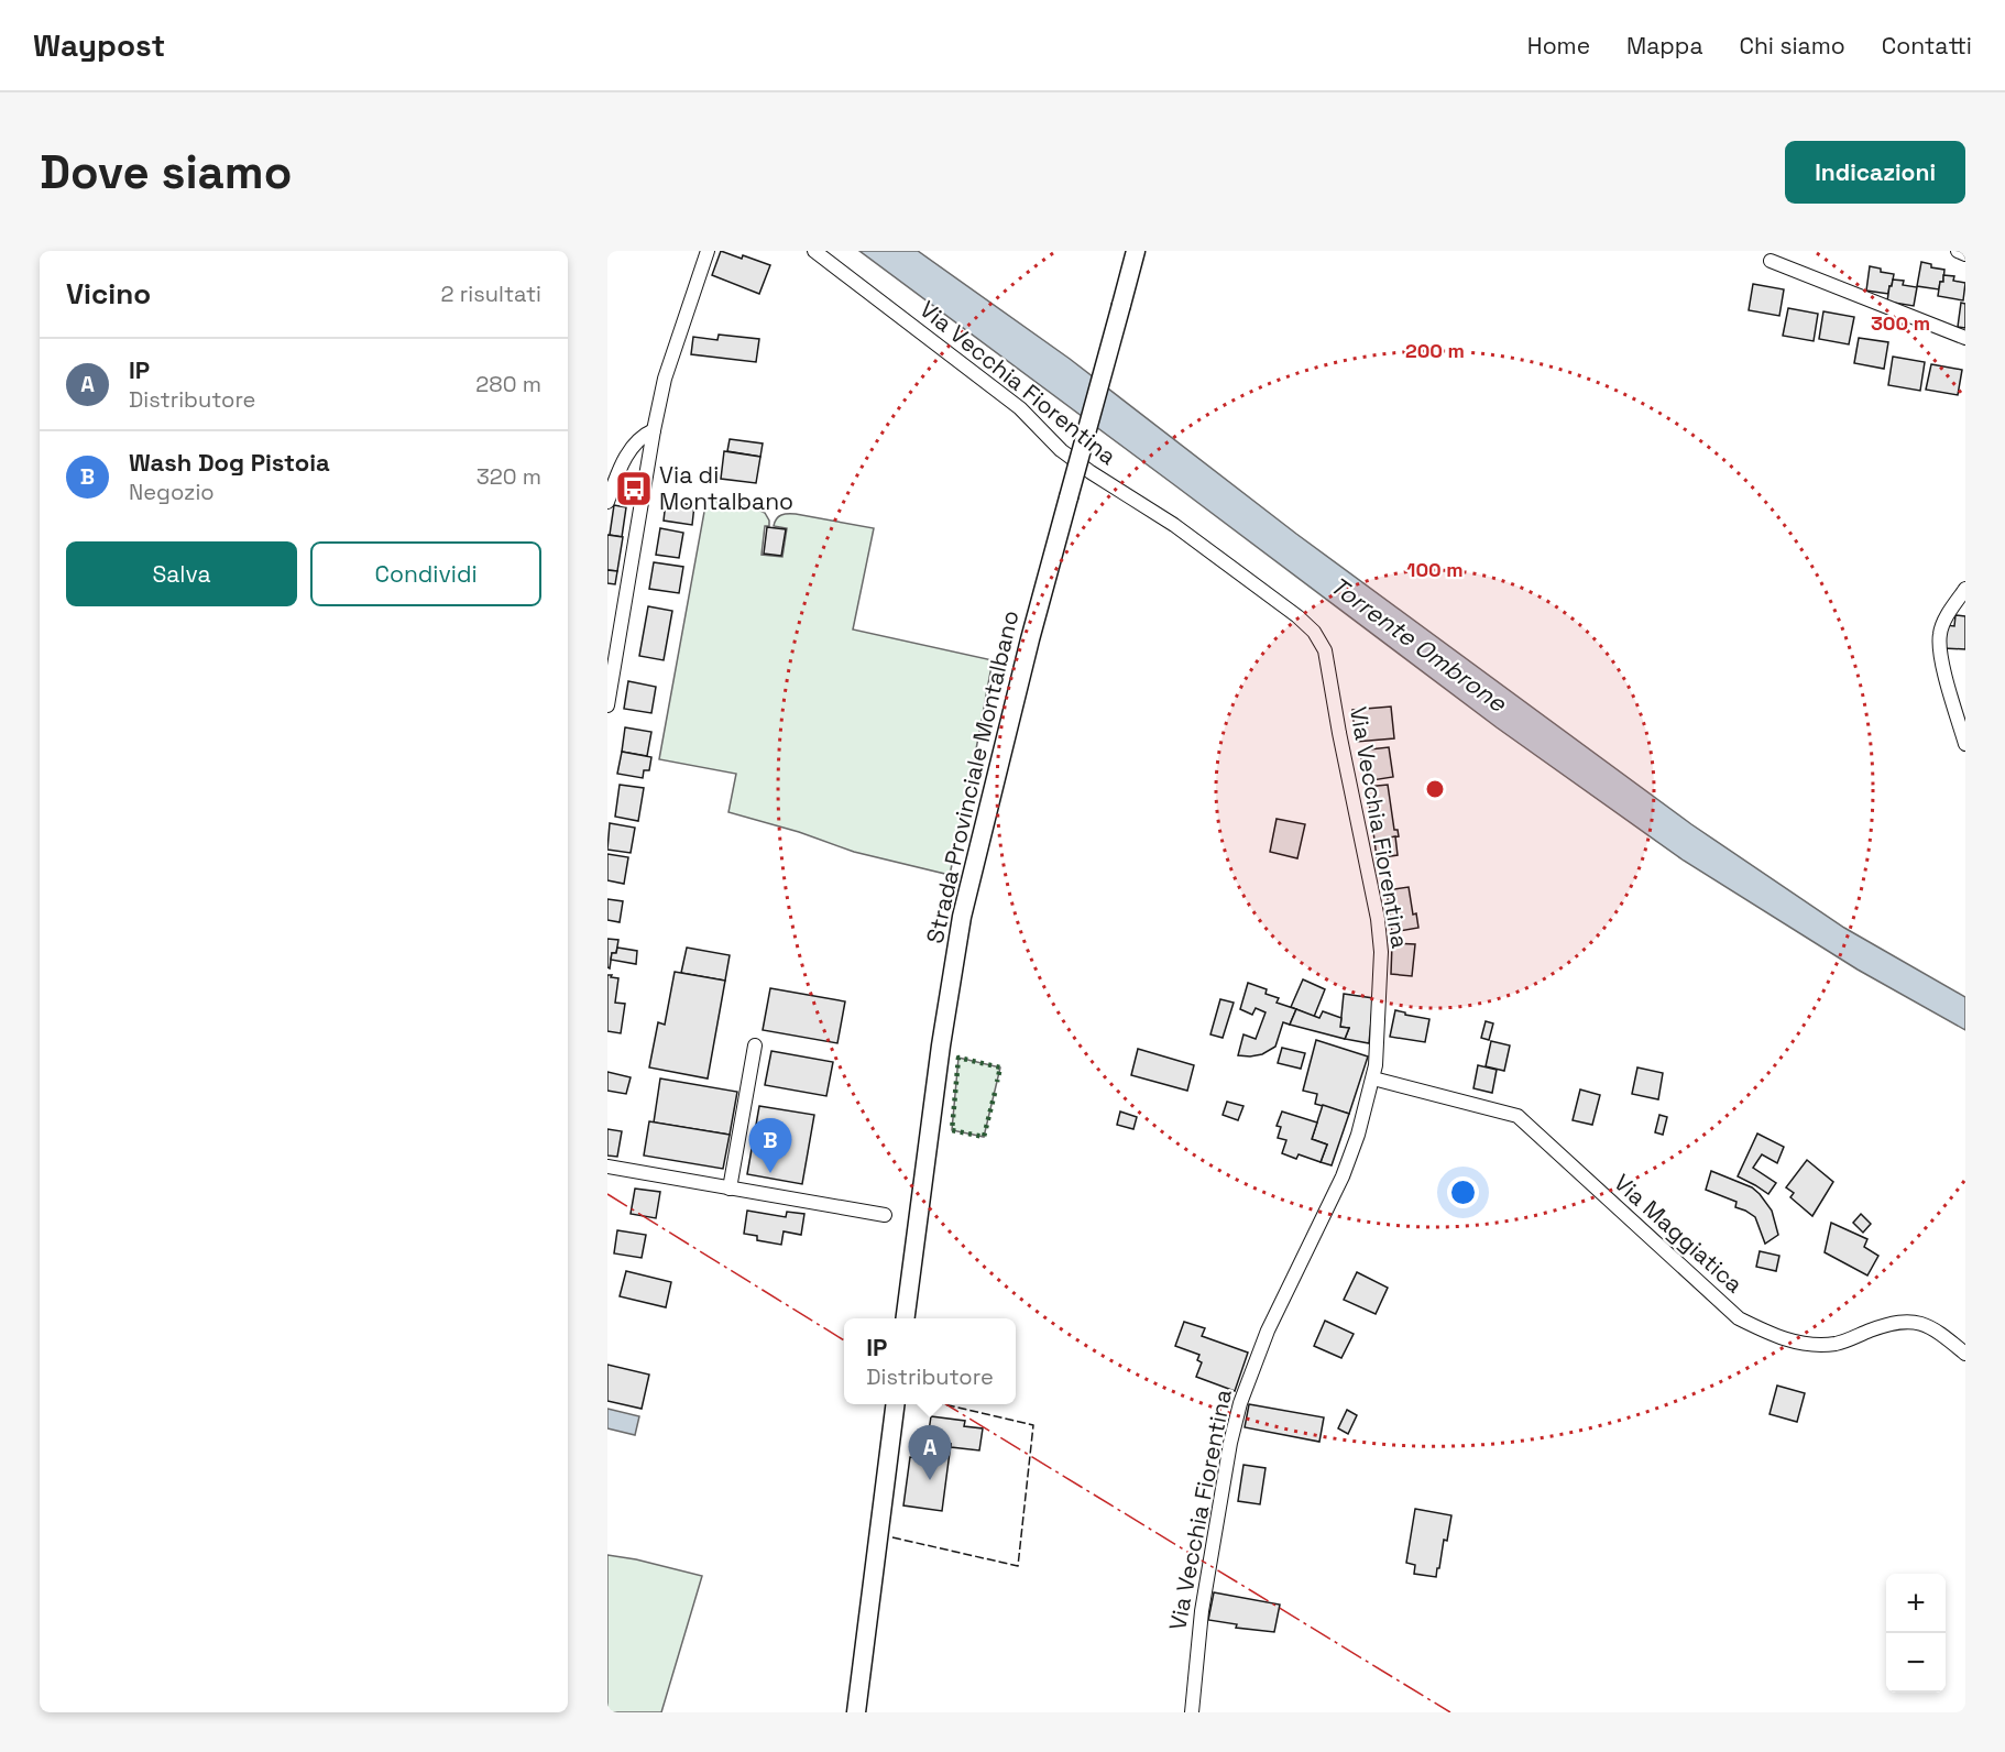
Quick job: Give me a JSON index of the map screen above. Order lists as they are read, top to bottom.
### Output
{
  "streets": {
    "main road": ["Strada Provinciale Montalbano"],
    "street": ["Via Vecchia Fiorentina", "Via Maggiatica"]
  },
  "crossings": [
    ["Via Vecchia Fiorentina", "Via Maggiatica"]
  ],
  "water": ["Torrente Ombrone"],
  "places": {
    "bus stop": ["Via di Montalbano"]
  },
  "page": {
    "header": "Waypost",
    "nav": [
      "Home",
      "Mappa",
      "Chi siamo",
      "Contatti"
    ],
    "buttons": [
      "Indicazioni",
      ["Salva", "Condividi"]
    ],
    "title": "Dove siamo",
    "heading": ["Vicino", "2 risultati"],
    "list": [
      {
        "mark": "A",
        "name": "IP",
        "note": "Distributore",
        "value": "280 m"
      },
      {
        "mark": "B",
        "name": "Wash Dog Pistoia",
        "note": "Negozio",
        "value": "320 m"
      }
    ],
    "pins": ["B", "A"],
    "popup": ["IP", "Distributore"],
    "map_buttons": ["+", "−"]
  },
  "rings": ["300 m", "200 m", "100 m"]
}
